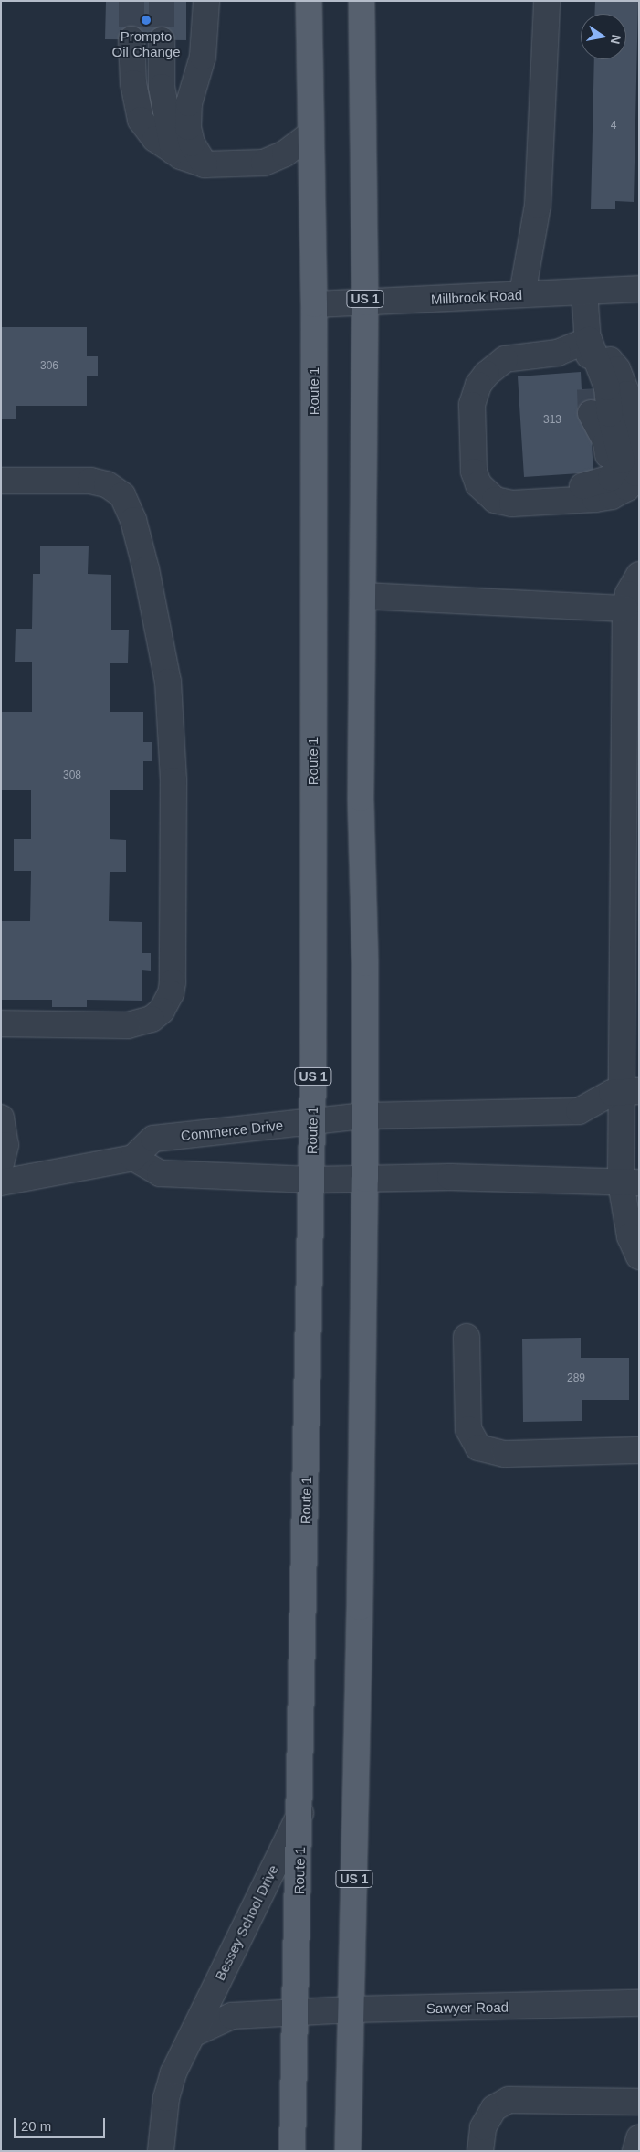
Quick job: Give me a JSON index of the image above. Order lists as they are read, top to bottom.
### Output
{
  "streets": {
    "main road": ["US 1", "Route 1"],
    "street": [
      "Millbrook Road",
      "Commerce Drive",
      "Bessey School Drive",
      "Sawyer Road"
    ]
  },
  "crossings": [
    ["Millbrook Road", "US 1"],
    ["Millbrook Road", "Route 1"],
    ["US 1", "Commerce Drive"],
    ["US 1", "Sawyer Road"],
    ["Route 1", "Commerce Drive"],
    ["Route 1", "Bessey School Drive"],
    ["Route 1", "Sawyer Road"]
  ],
  "places": ["Prompto Oil Change"],
  "house_numbers": [
    "4",
    "306",
    "313",
    "308",
    "289"
  ],
  "scale_bar": "20 m",
  "north": "right"
}
